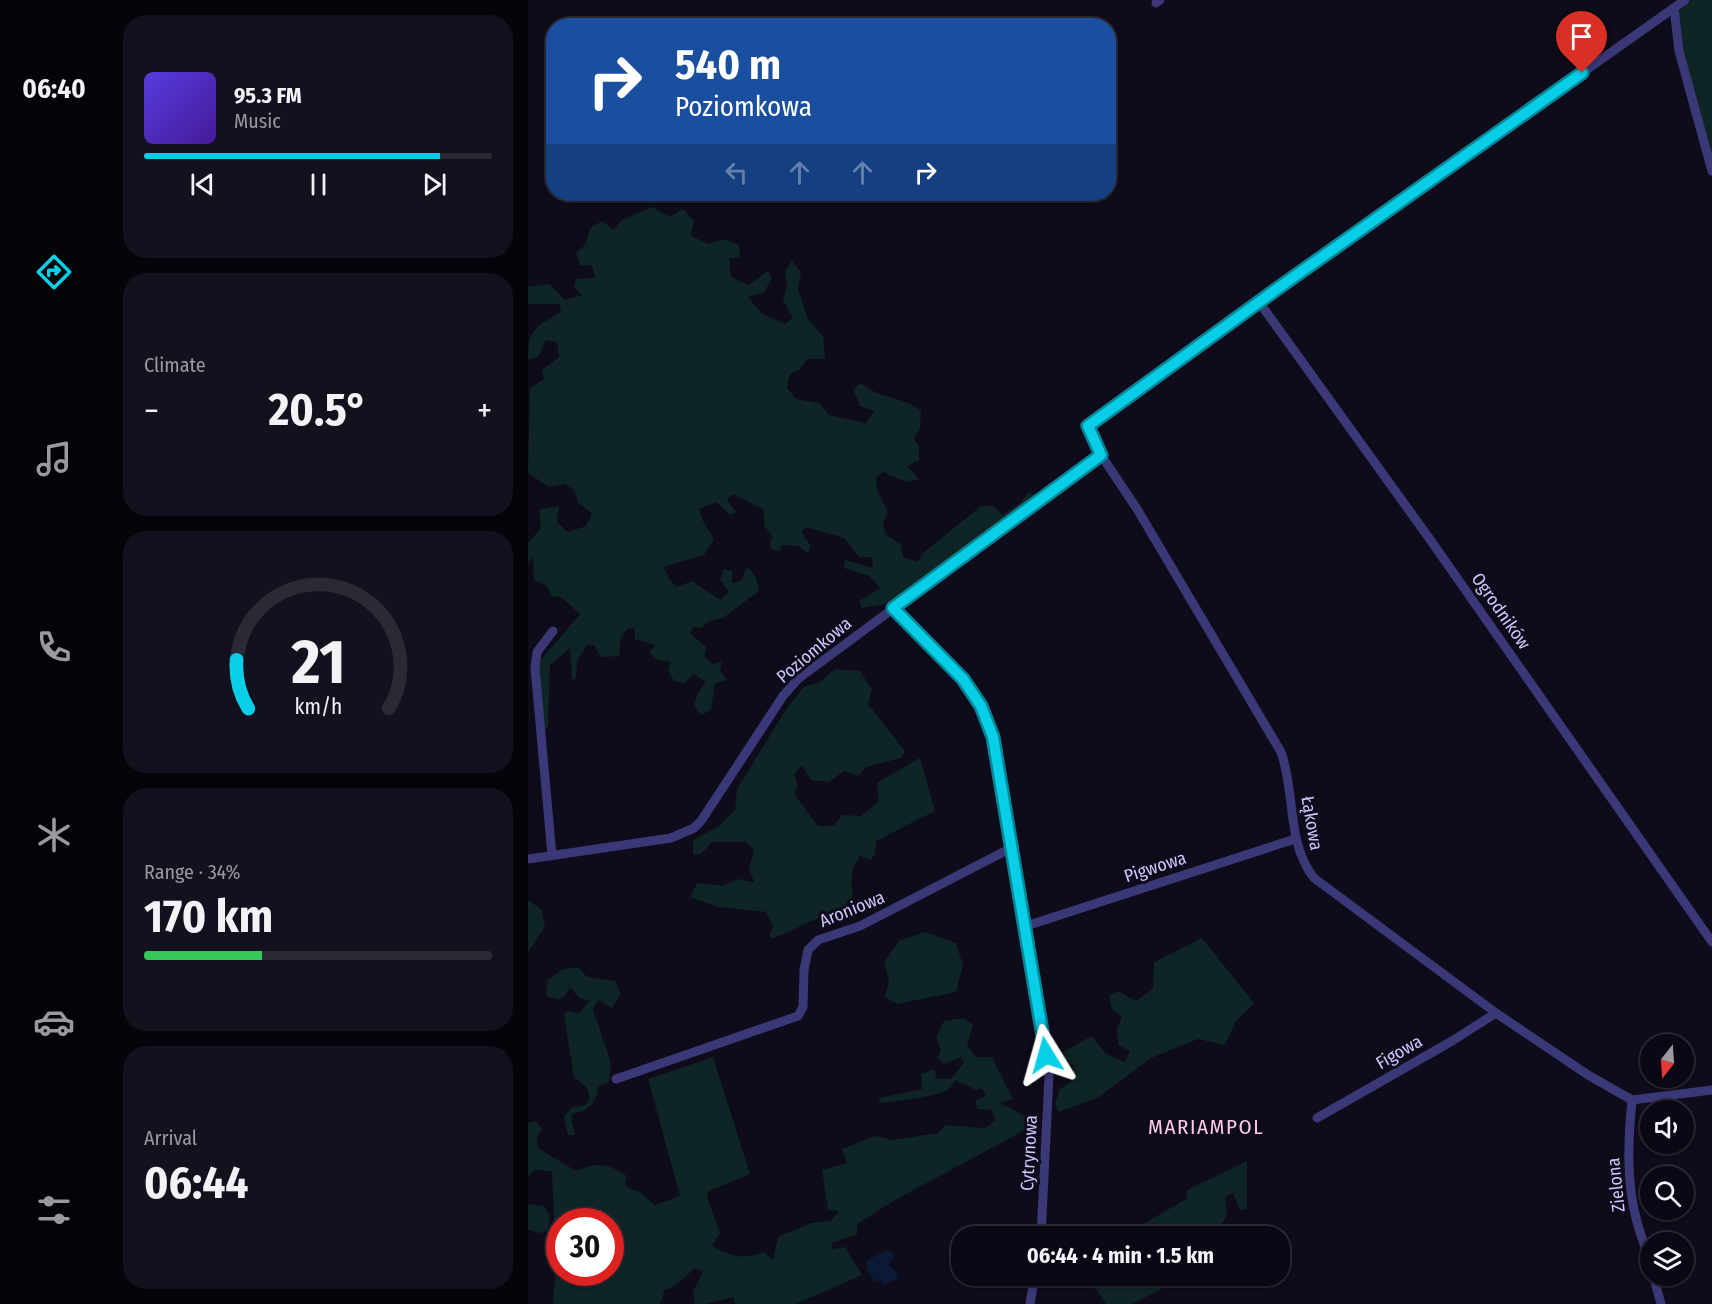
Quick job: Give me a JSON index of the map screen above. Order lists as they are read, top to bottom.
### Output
{
  "streets": {
    "street": [
      "Ogrodników",
      "Poziomkowa",
      "Łąkowa",
      "Pigwowa",
      "Aroniowa",
      "Figowa",
      "Cytrynowa",
      "Zielona"
    ]
  },
  "crossings": [
    ["Ogrodników", "Łąkowa"],
    ["Poziomkowa", "Łąkowa"],
    ["Poziomkowa", "Cytrynowa"],
    ["Łąkowa", "Pigwowa"],
    ["Łąkowa", "Figowa"],
    ["Łąkowa", "Zielona"],
    ["Pigwowa", "Cytrynowa"],
    ["Aroniowa", "Cytrynowa"]
  ],
  "districts": ["MARIAMPOL"],
  "north": "bottom",
  "page": {
    "tabs": "06:40",
    "turn": ["540 m", "Poziomkowa"],
    "song": ["95.3 FM", "Music"],
    "tile": [
      "Climate",
      ["Range · 34%", "170 km"],
      ["Arrival", "06:44"]
    ],
    "heat": ["−", "20.5°", "+"],
    "limit": "30",
    "trip": "06:44 · 4 min · 1.5 km",
    "gauge": ["21", "km/h"]
  }
}
